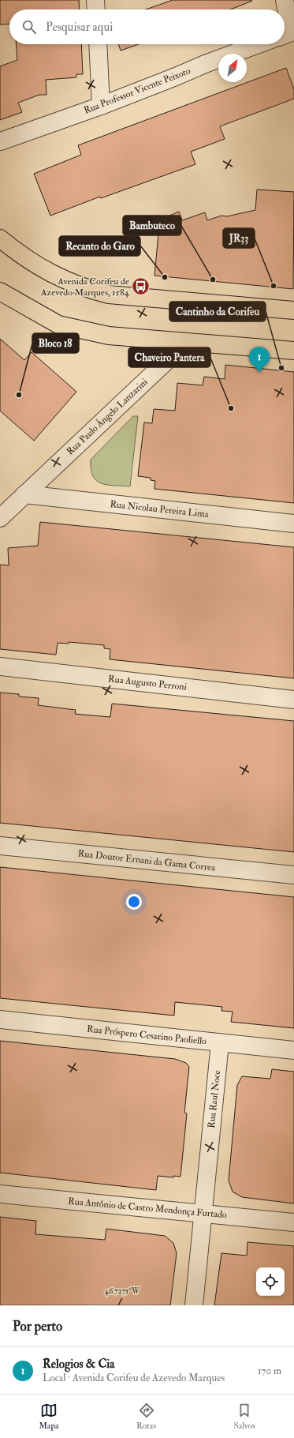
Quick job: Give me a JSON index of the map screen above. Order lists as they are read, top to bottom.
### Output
{
  "streets": {
    "street": [
      "Rua Professor Vicente Peixoto",
      "Rua Paulo Ângelo Lanzarini",
      "Rua Nicolau Pereira Lima",
      "Rua Augusto Perroni",
      "Rua Doutor Ernani da Gama Correa",
      "Rua Próspero Cesarino Paoliello",
      "Rua Raul Noce",
      "Rua Antônio de Castro Mendonça Furtado"
    ]
  },
  "crossings": [
    ["Rua Paulo Ângelo Lanzarini", "Rua Nicolau Pereira Lima"],
    ["Rua Próspero Cesarino Paoliello", "Rua Raul Noce"],
    ["Rua Raul Noce", "Rua Antônio de Castro Mendonça Furtado"]
  ],
  "places": {
    "other": [
      "Recanto do Garo",
      "Bambuteco",
      "JR33",
      "Cantinho da Corifeu",
      "Bloco 18",
      "Chaveiro Pantera"
    ],
    "bus stop": ["Avenida Corifeu de Azevedo Marques, 1584"]
  },
  "north": "top right",
  "page": {
    "search": "Pesquisar aqui",
    "pins": "1",
    "heading": "Por perto",
    "list": [
      {
        "mark": "1",
        "name": "Relogios & Cia",
        "note": "Local · Avenida Corifeu de Azevedo Marques",
        "value": "170 m"
      }
    ],
    "nav": ["Mapa", "Rotas", "Salvos"]
  },
  "coordinates": ["46.7275°W"]
}
